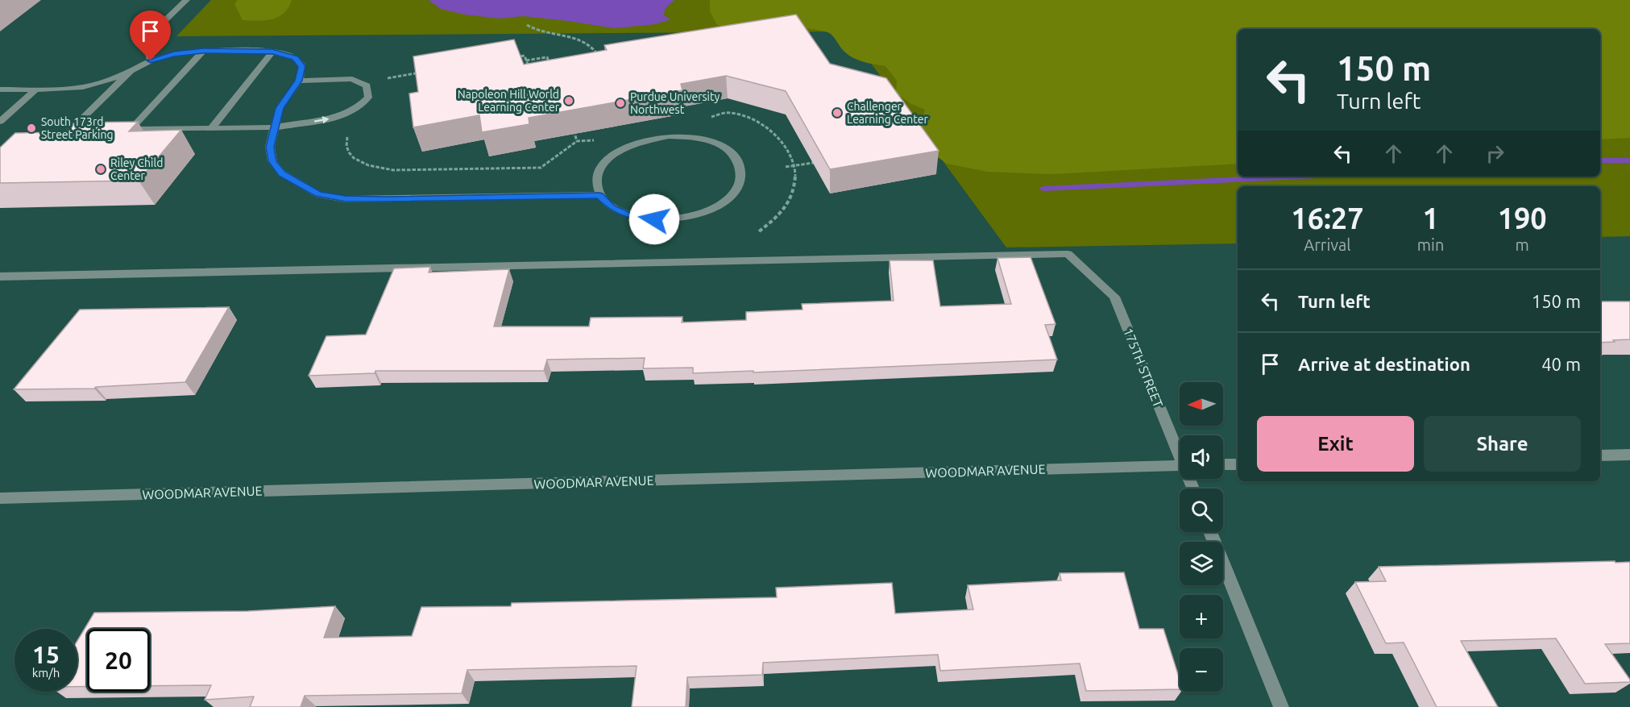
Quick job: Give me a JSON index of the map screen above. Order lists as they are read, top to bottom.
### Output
{
  "streets": {
    "street": ["175TH STREET", "WOODMAR AVENUE"]
  },
  "places": [
    "Napoleon Hill World Learning Center",
    "Purdue University Northwest",
    "Challenger Learning Center",
    "South 173rd Street Parking",
    "Riley Child Center"
  ],
  "north": "left",
  "page": {
    "turn": ["150 m", "Turn left"],
    "eta": [
      "16:27",
      "Arrival",
      "1",
      "min",
      "190",
      "m"
    ],
    "list": [
      {
        "name": "Turn left",
        "value": "150 m"
      },
      {
        "name": "Arrive at destination",
        "value": "40 m"
      }
    ],
    "map_buttons": ["+", "−"],
    "buttons": ["Exit", "Share"],
    "speed": "15 km/h",
    "limit": "20"
  }
}
